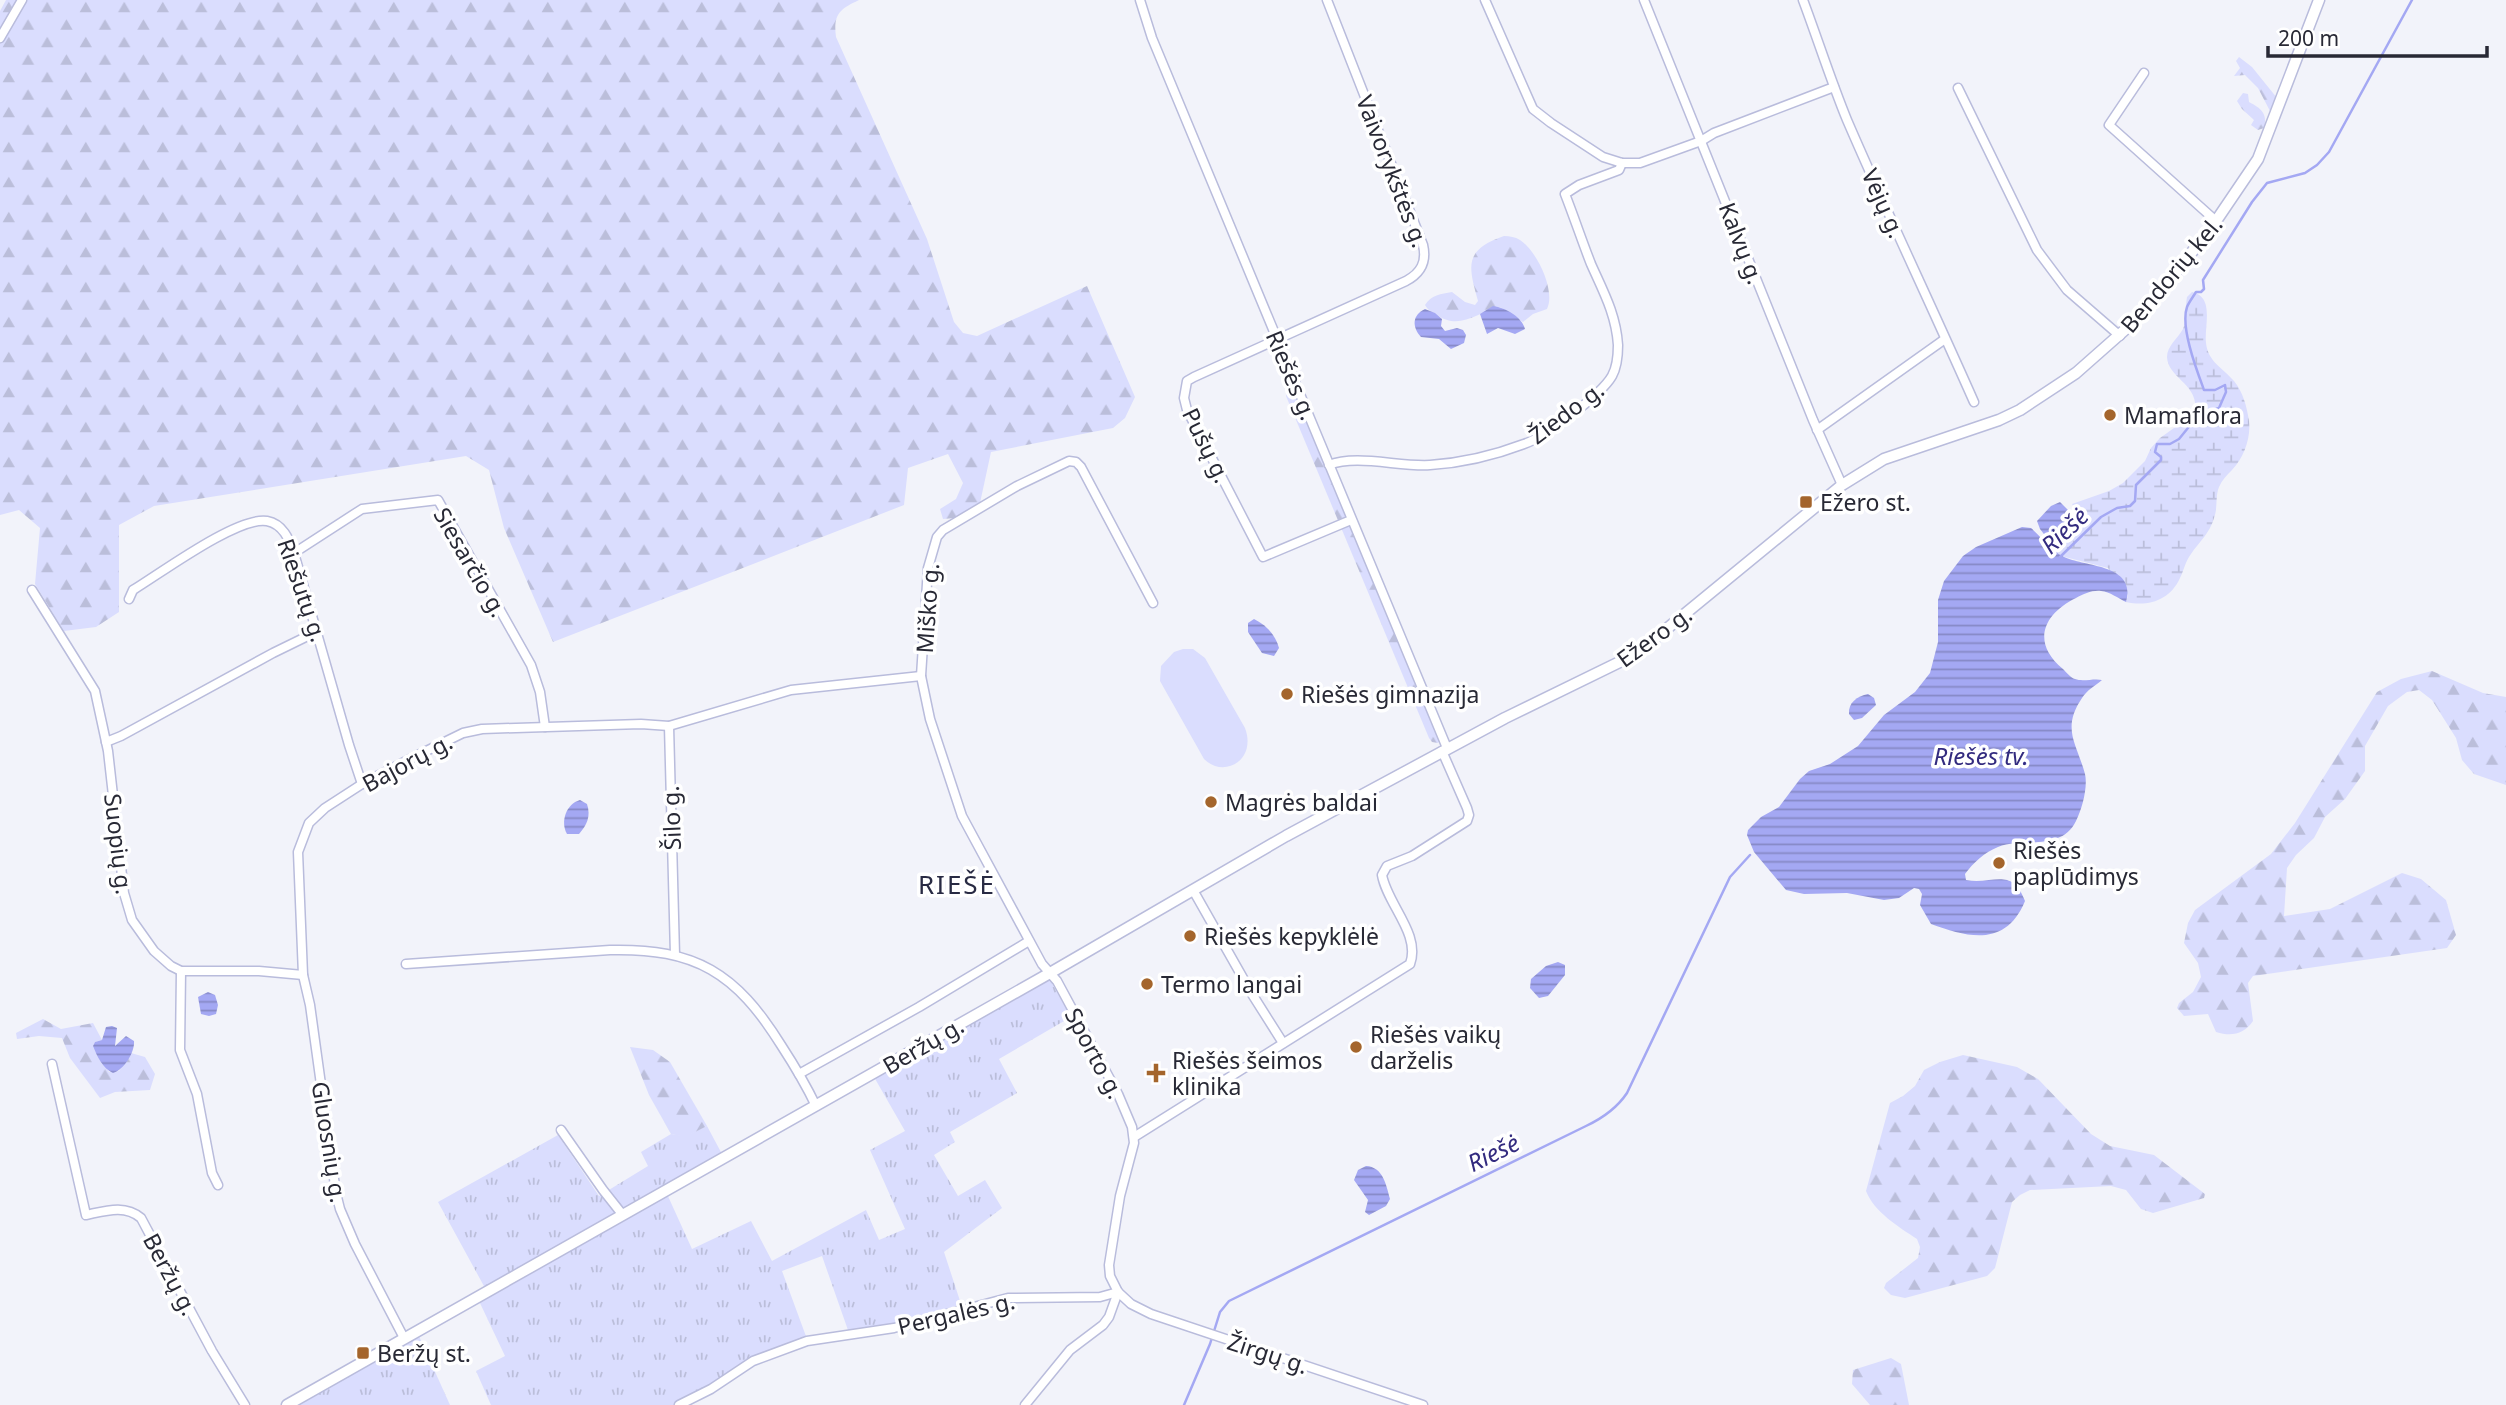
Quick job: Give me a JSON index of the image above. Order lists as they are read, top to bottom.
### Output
{
  "streets": {
    "main road": ["Bendorių kel.", "Ežero g.", "Beržų g."],
    "street": [
      "Vaivorykštės g.",
      "Vėjų g.",
      "Kalvų g.",
      "Riešės g.",
      "Žiedo g.",
      "Pušų g.",
      "Siesarčio g.",
      "Riešutų g.",
      "Miško g.",
      "Bajorų g.",
      "Šilo g.",
      "Suopių g.",
      "Sporto g.",
      "Gluosnių g.",
      "Pergalės g.",
      "Žirgų g."
    ]
  },
  "crossings": [
    ["Vaivorykštės g.", "Riešės g."],
    ["Vaivorykštės g.", "Pušų g."],
    ["Kalvų g.", "Bendorių kel."],
    ["Kalvų g.", "Ežero g."],
    ["Bendorių kel.", "Ežero g."],
    ["Riešės g.", "Žiedo g."],
    ["Riešės g.", "Pušų g."],
    ["Riešės g.", "Ežero g."],
    ["Riešės g.", "Beržų g."],
    ["Siesarčio g.", "Riešutų g."],
    ["Siesarčio g.", "Bajorų g."],
    ["Riešutų g.", "Bajorų g."],
    ["Miško g.", "Beržų g."],
    ["Miško g.", "Sporto g."],
    ["Ežero g.", "Beržų g."],
    ["Bajorų g.", "Šilo g."],
    ["Bajorų g.", "Gluosnių g."],
    ["Beržų g.", "Sporto g."],
    ["Beržų g.", "Gluosnių g."],
    ["Pergalės g.", "Žirgų g."]
  ],
  "districts": ["RIEŠĖ"],
  "water": ["Riešė", "Riešės tv."],
  "places": {
    "other": [
      "Mamaflora",
      "Riešės gimnazija",
      "Magrės baldai",
      "Riešės paplūdimys",
      "Riešės kepyklėlė",
      "Termo langai",
      "Riešės vaikų darželis"
    ],
    "transit": ["Ežero st.", "Beržų st."],
    "health": ["Riešės šeimos klinika"]
  },
  "scale_bar": "200 m"
}
